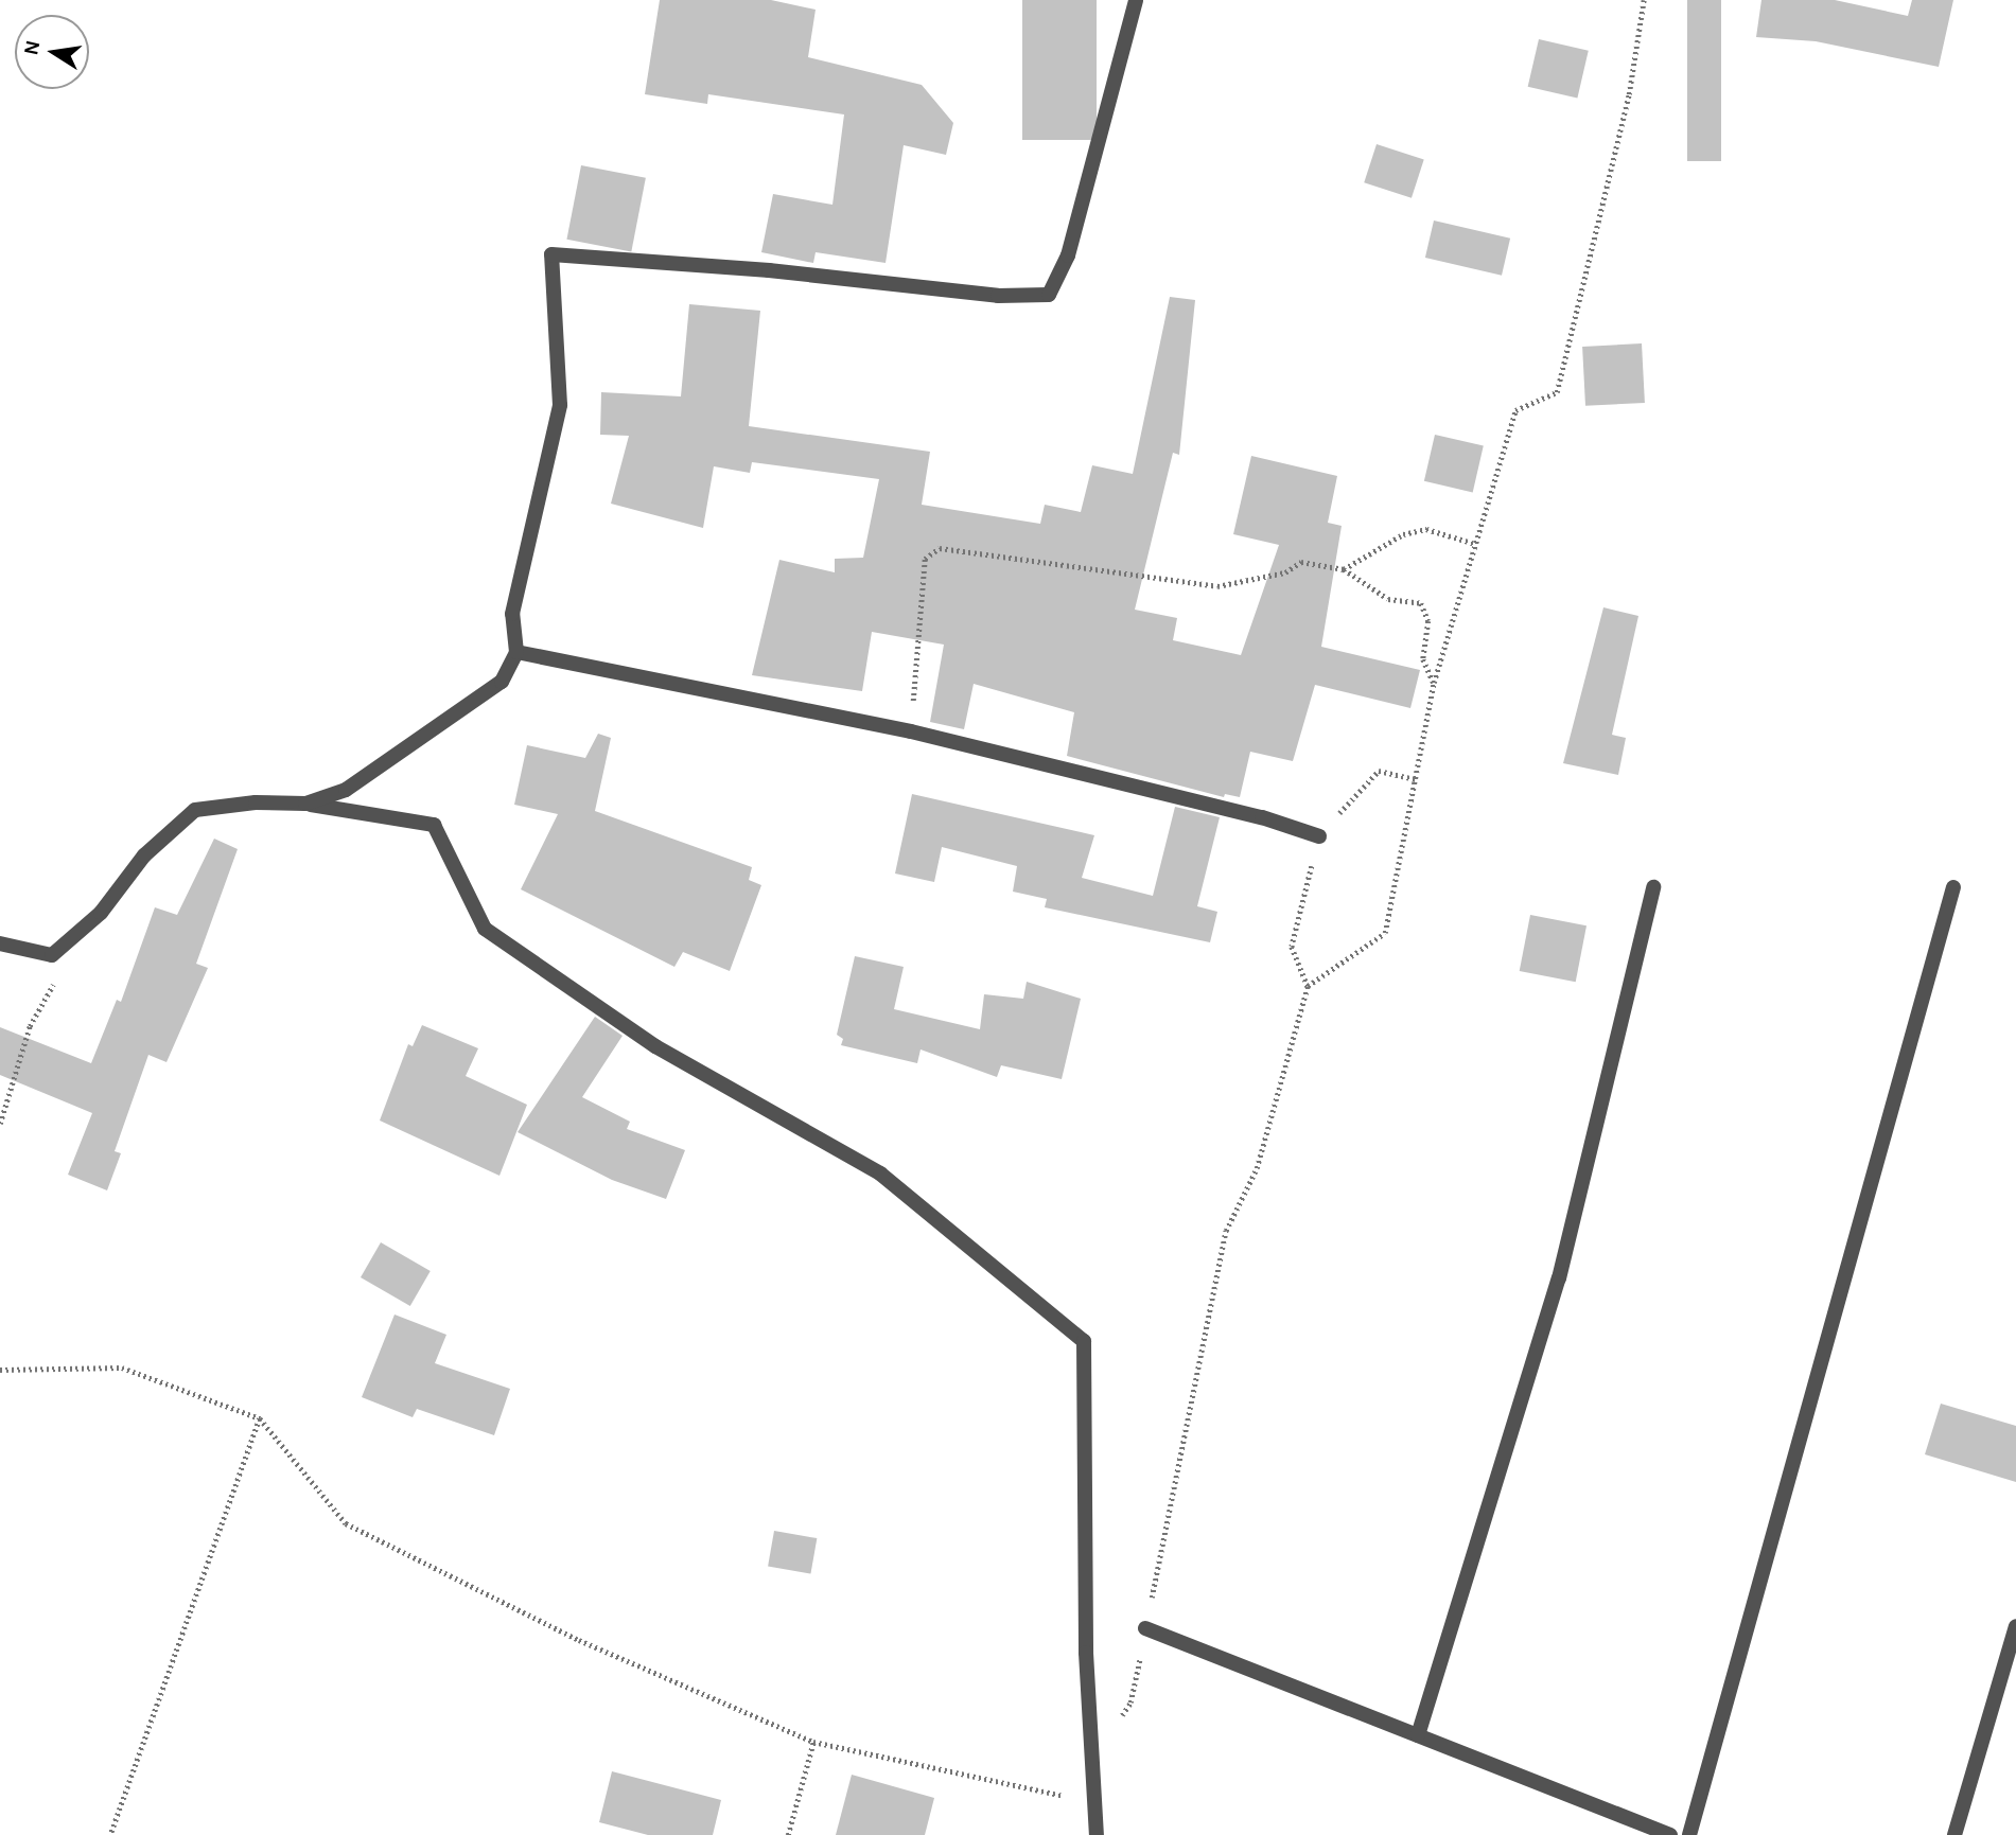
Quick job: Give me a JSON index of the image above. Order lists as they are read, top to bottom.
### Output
{
  "north": "left"
}
